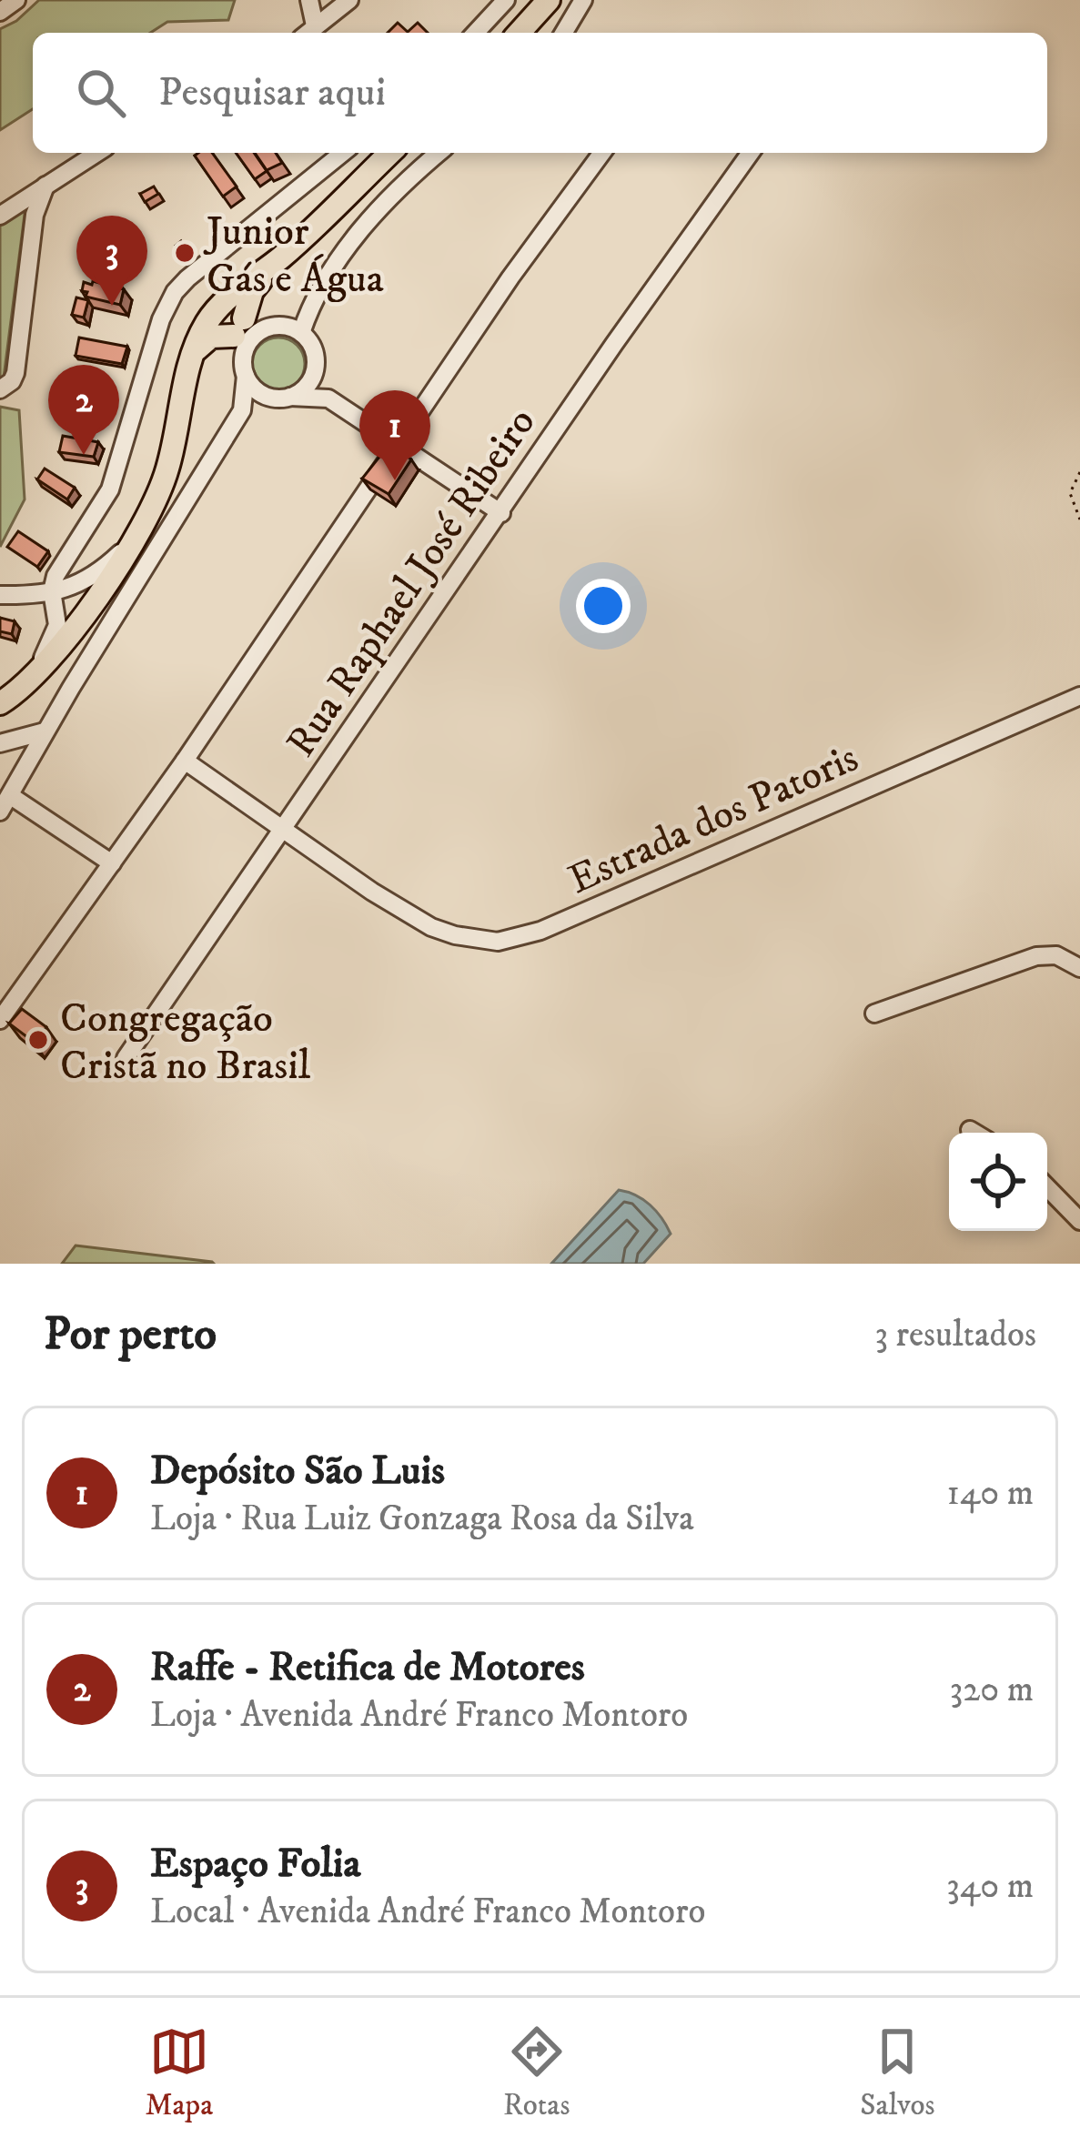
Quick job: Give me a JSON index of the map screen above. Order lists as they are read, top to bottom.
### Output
{
  "streets": {
    "street": ["Rua Raphael José Ribeiro", "Estrada dos Patoris"]
  },
  "crossings": [
    ["Rua Raphael José Ribeiro", "Estrada dos Patoris"]
  ],
  "places": ["Junior Gás e Água", "Congregação Cristã no Brasil"],
  "page": {
    "search": "Pesquisar aqui",
    "pins": ["3", "2", "1"],
    "heading": ["Por perto", "3 resultados"],
    "list": [
      {
        "mark": "1",
        "name": "Depósito São Luis",
        "note": "Loja · Rua Luiz Gonzaga Rosa da Silva",
        "value": "140 m"
      },
      {
        "mark": "2",
        "name": "Raffe - Retifica de Motores",
        "note": "Loja · Avenida André Franco Montoro",
        "value": "320 m"
      },
      {
        "mark": "3",
        "name": "Espaço Folia",
        "note": "Local · Avenida André Franco Montoro",
        "value": "340 m"
      }
    ],
    "nav": ["Mapa", "Rotas", "Salvos"]
  }
}
